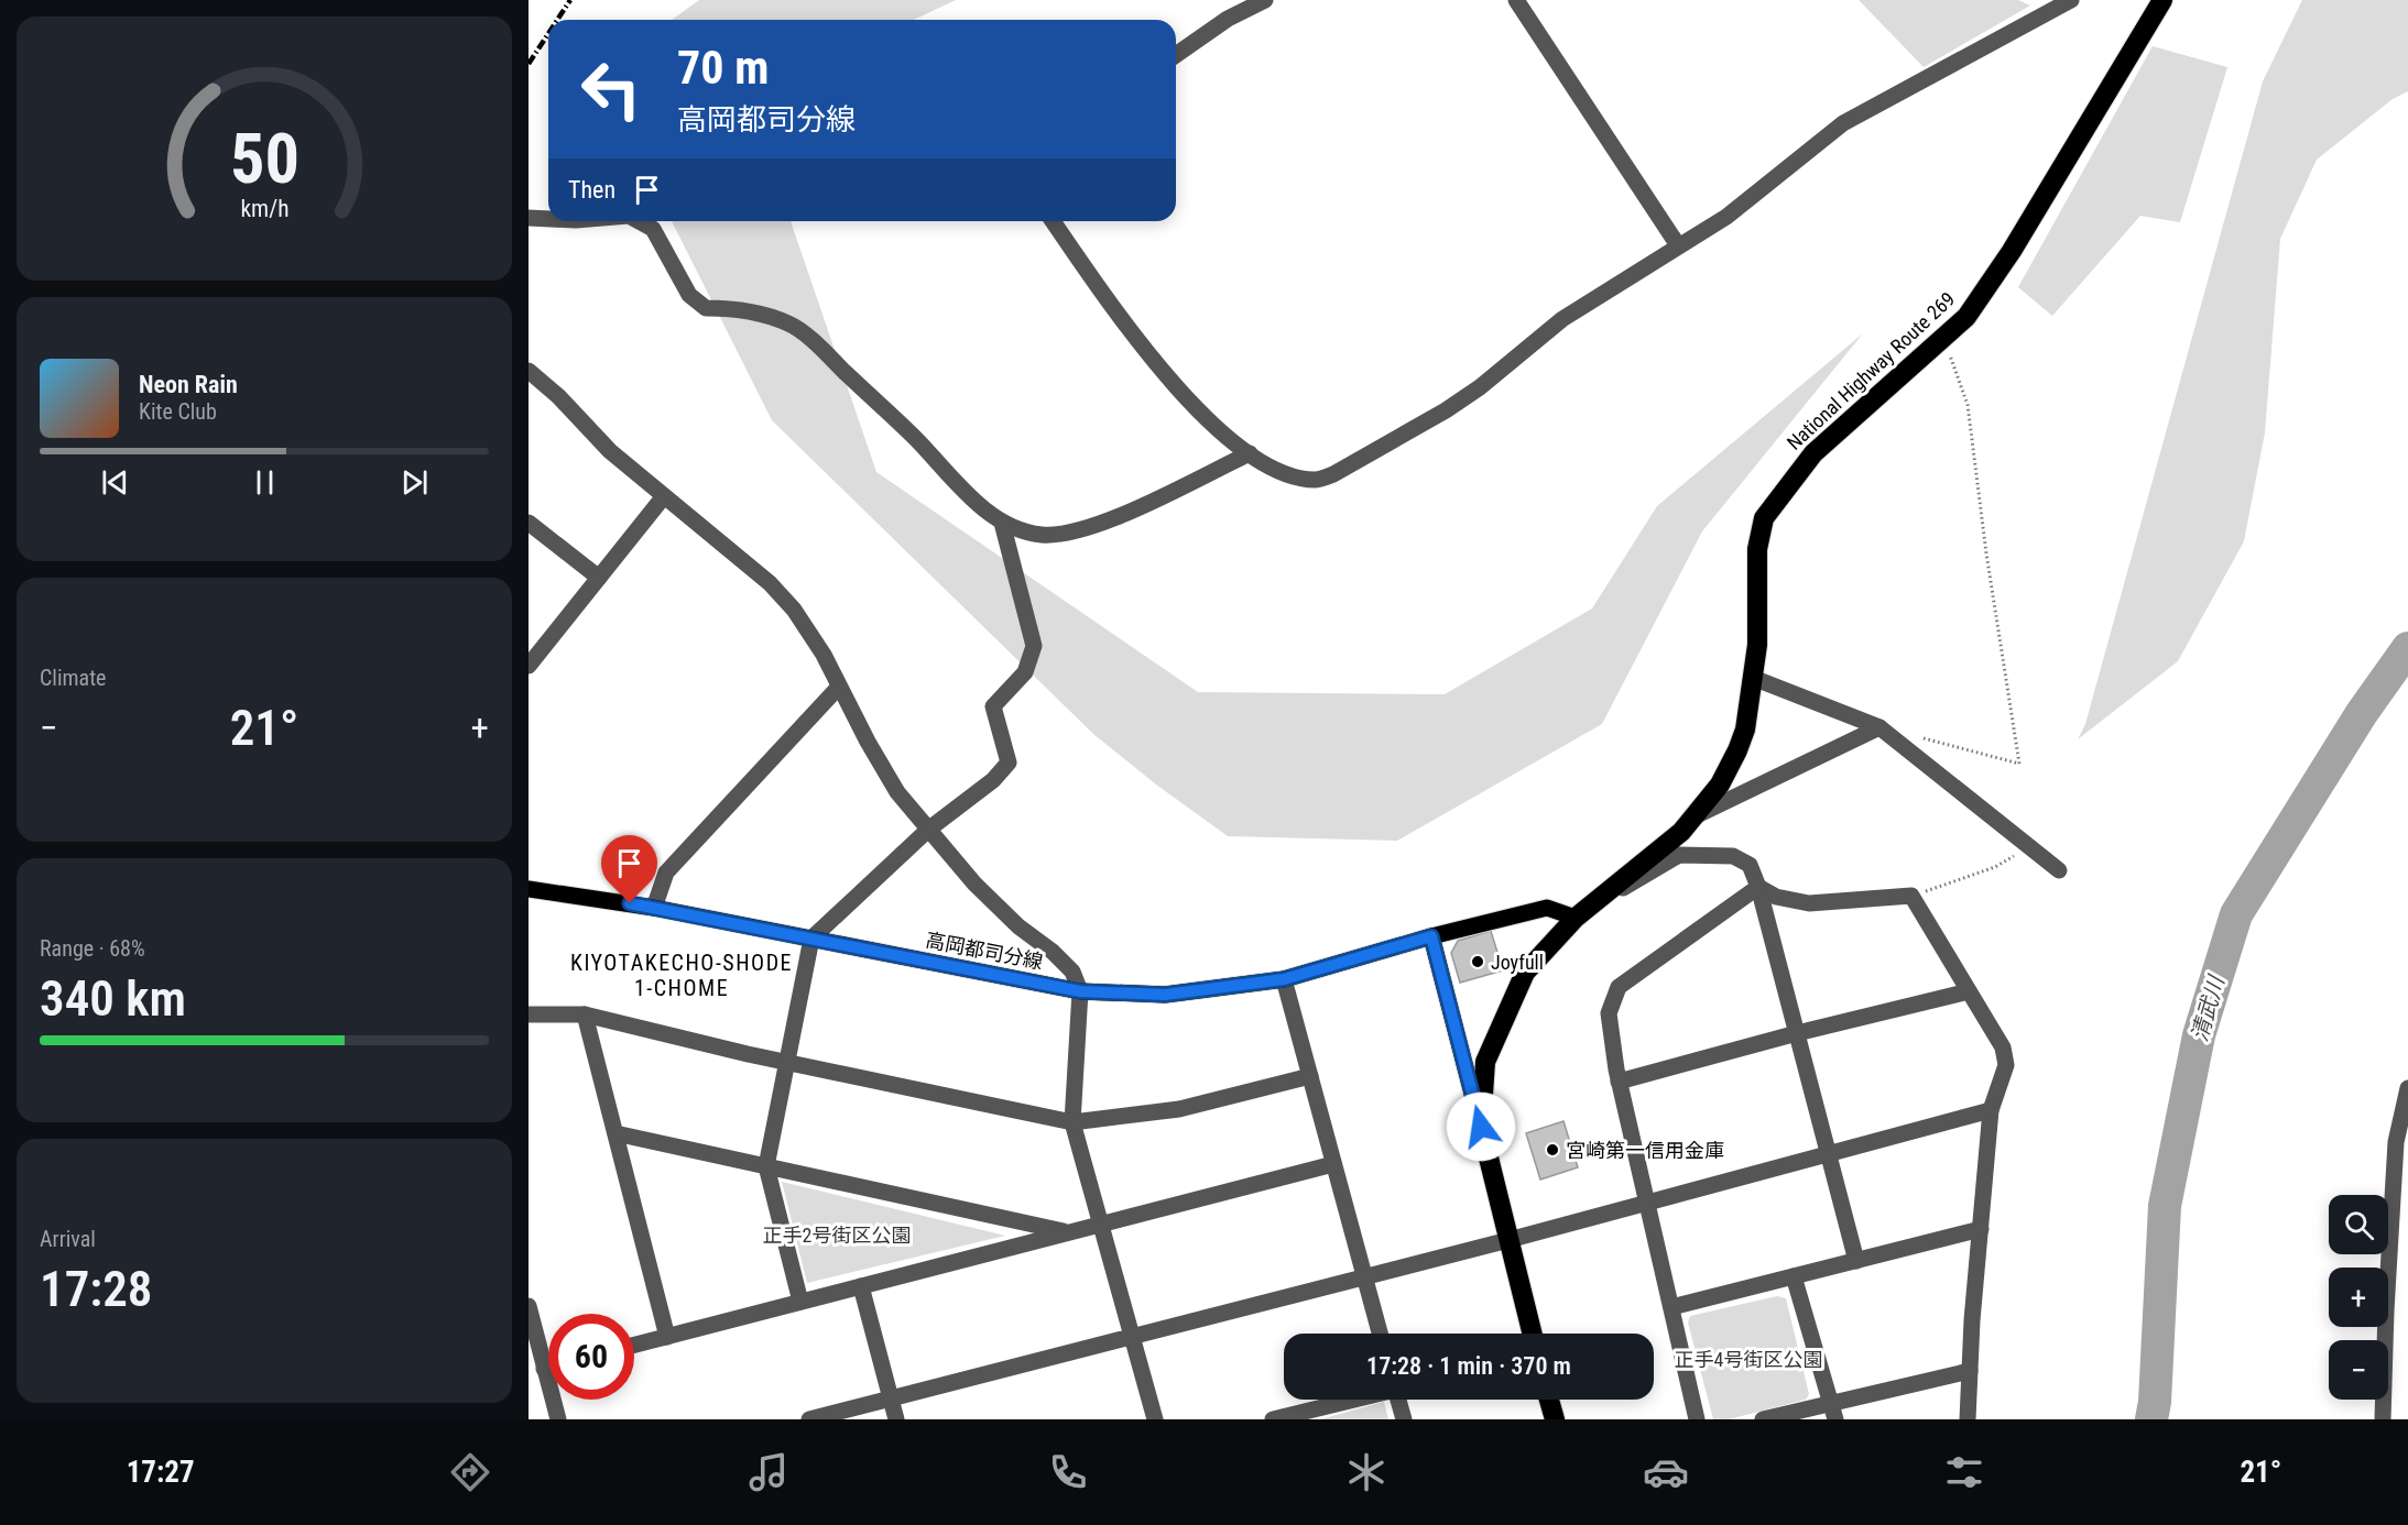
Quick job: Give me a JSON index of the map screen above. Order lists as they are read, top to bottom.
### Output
{
  "streets": {
    "highway": ["National Highway Route 269"],
    "main road": ["高岡都司分線"]
  },
  "crossings": [
    ["National Highway Route 269", "高岡都司分線"]
  ],
  "districts": ["KIYOTAKECHO-SHODE 1-CHOME"],
  "water": ["清武川"],
  "parks": ["正手2号街区公園", "正手4号街区公園"],
  "places": ["Joyfull", "宮崎第一信用金庫"],
  "page": {
    "turn": ["70 m", "高岡都司分線"],
    "then": "Then",
    "song": ["Neon Rain", "Kite Club"],
    "tile": [
      "Climate",
      ["Range · 68%", "340 km"],
      ["Arrival", "17:28"]
    ],
    "heat": ["−", "21°", "+"],
    "map_buttons": ["+", "−"],
    "limit": "60",
    "trip": "17:28 · 1 min · 370 m",
    "tabs": ["17:27", "21°"],
    "gauge": ["50", "km/h"]
  }
}
